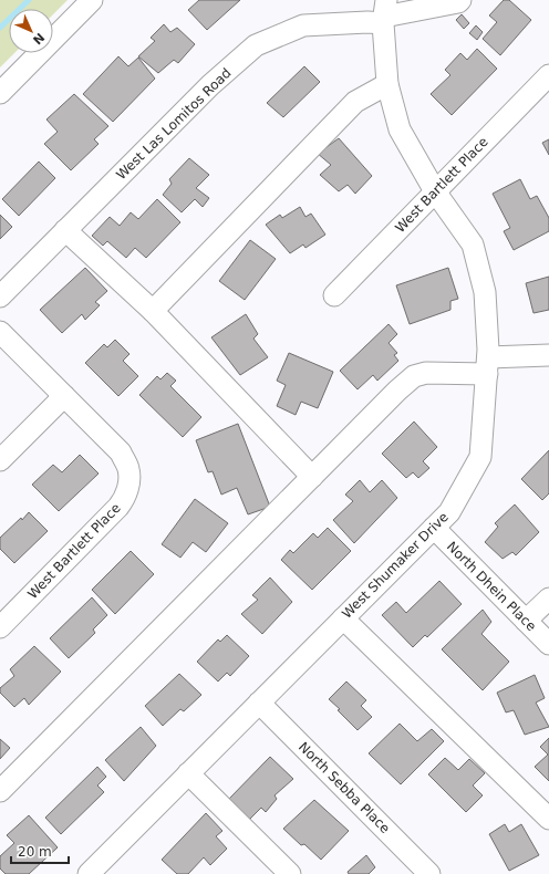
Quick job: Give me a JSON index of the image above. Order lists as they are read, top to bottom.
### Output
{
  "streets": {
    "street": [
      "West Las Lomitos Road",
      "West Bartlett Place",
      "West Shumaker Drive",
      "North Dhein Place",
      "North Sebba Place"
    ]
  },
  "crossings": [
    ["West Las Lomitos Road", "West Shumaker Drive"],
    ["West Bartlett Place", "West Shumaker Drive"],
    ["West Shumaker Drive", "North Dhein Place"],
    ["West Shumaker Drive", "North Sebba Place"]
  ],
  "scale_bar": "20 m",
  "north": "bottom right"
}
